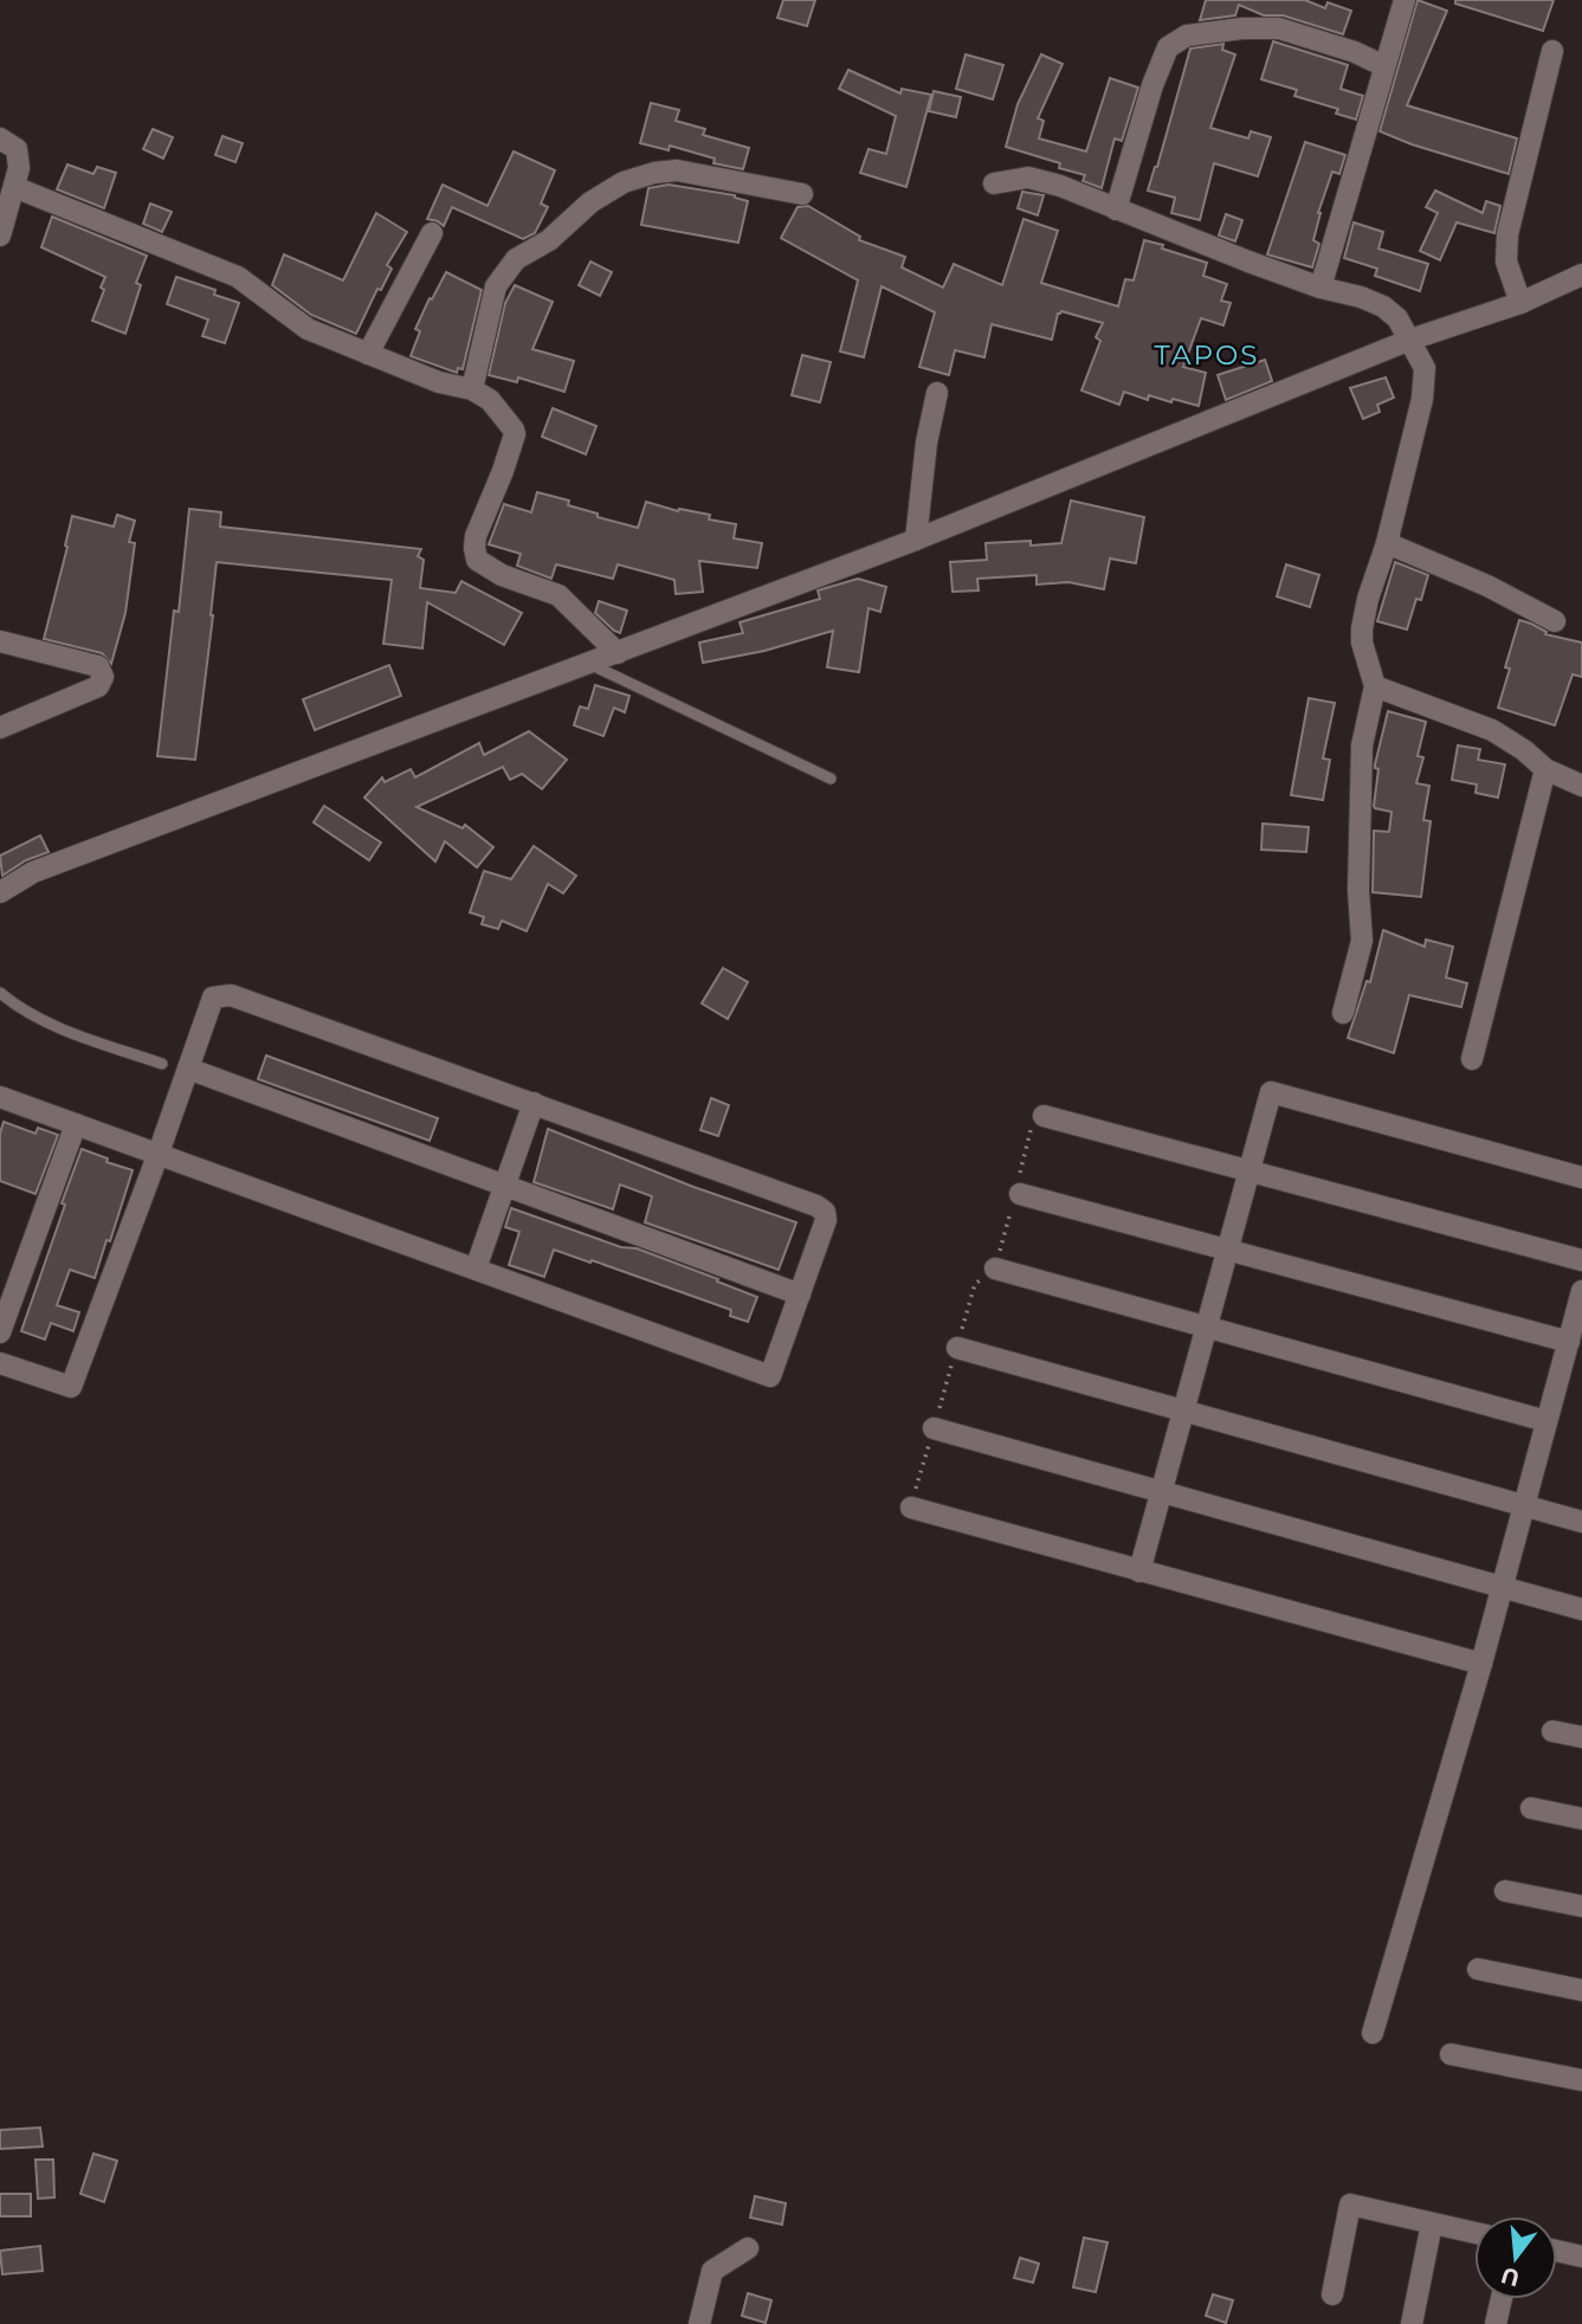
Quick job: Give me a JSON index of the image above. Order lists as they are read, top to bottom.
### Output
{
  "districts": ["TAPOS"],
  "north": "bottom"
}
